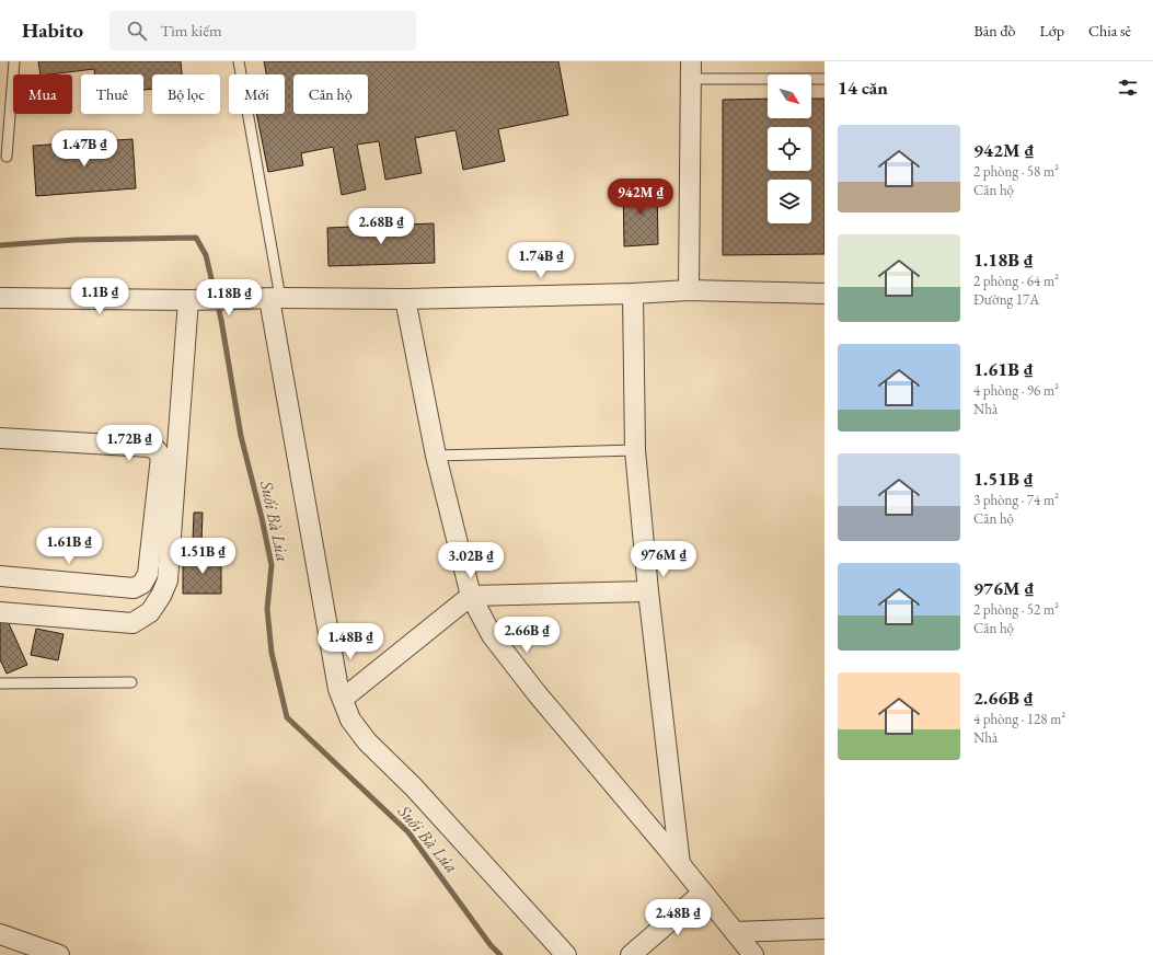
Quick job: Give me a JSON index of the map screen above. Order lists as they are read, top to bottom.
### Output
{
  "water": ["Suối Bà Lúa"],
  "north": "bottom right",
  "page": {
    "header": "Habito",
    "search": "Tìm kiếm",
    "nav": ["Bản đồ", "Lớp", "Chia sẻ"],
    "heading": "14 căn",
    "chip": [
      "Mua",
      "Thuê",
      "Bộ lọc",
      "Mới",
      "Căn hộ"
    ],
    "list": [
      {
        "name": "942M ₫",
        "note": "2 phòng · 58 m² · Căn hộ"
      },
      {
        "name": "1.18B ₫",
        "note": "2 phòng · 64 m² · Đường 17A"
      },
      {
        "name": "1.61B ₫",
        "note": "4 phòng · 96 m² · Nhà"
      },
      {
        "name": "1.51B ₫",
        "note": "3 phòng · 74 m² · Căn hộ"
      },
      {
        "name": "976M ₫",
        "note": "2 phòng · 52 m² · Căn hộ"
      },
      {
        "name": "2.66B ₫",
        "note": "4 phòng · 128 m² · Nhà"
      }
    ],
    "price": [
      "1.47B ₫",
      "942M ₫",
      "2.68B ₫",
      "1.74B ₫",
      "1.1B ₫",
      "1.18B ₫",
      "1.72B ₫",
      "1.61B ₫",
      "1.51B ₫",
      "976M ₫",
      "3.02B ₫",
      "2.66B ₫",
      "1.48B ₫",
      "2.48B ₫"
    ]
  }
}
